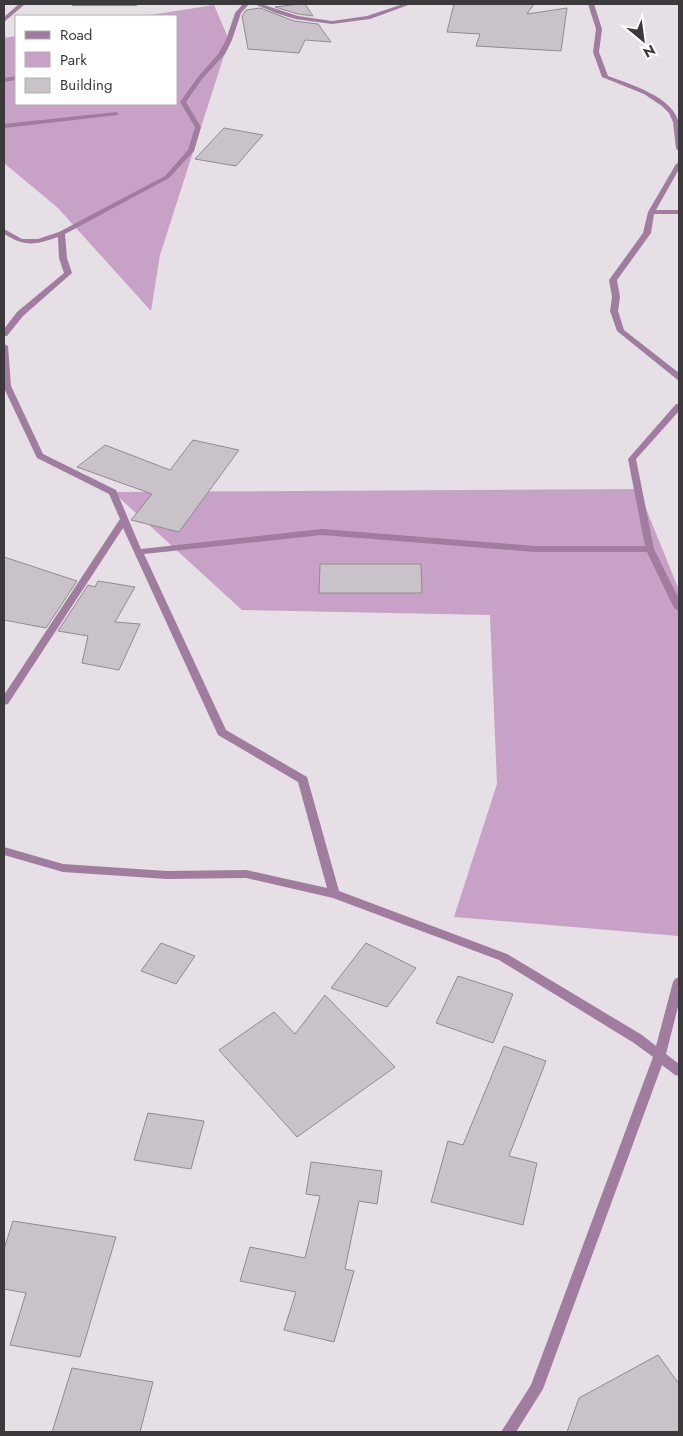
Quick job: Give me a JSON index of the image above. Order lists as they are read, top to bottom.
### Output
{
  "legend": ["Road", "Park", "Building"],
  "north": "bottom right"
}
